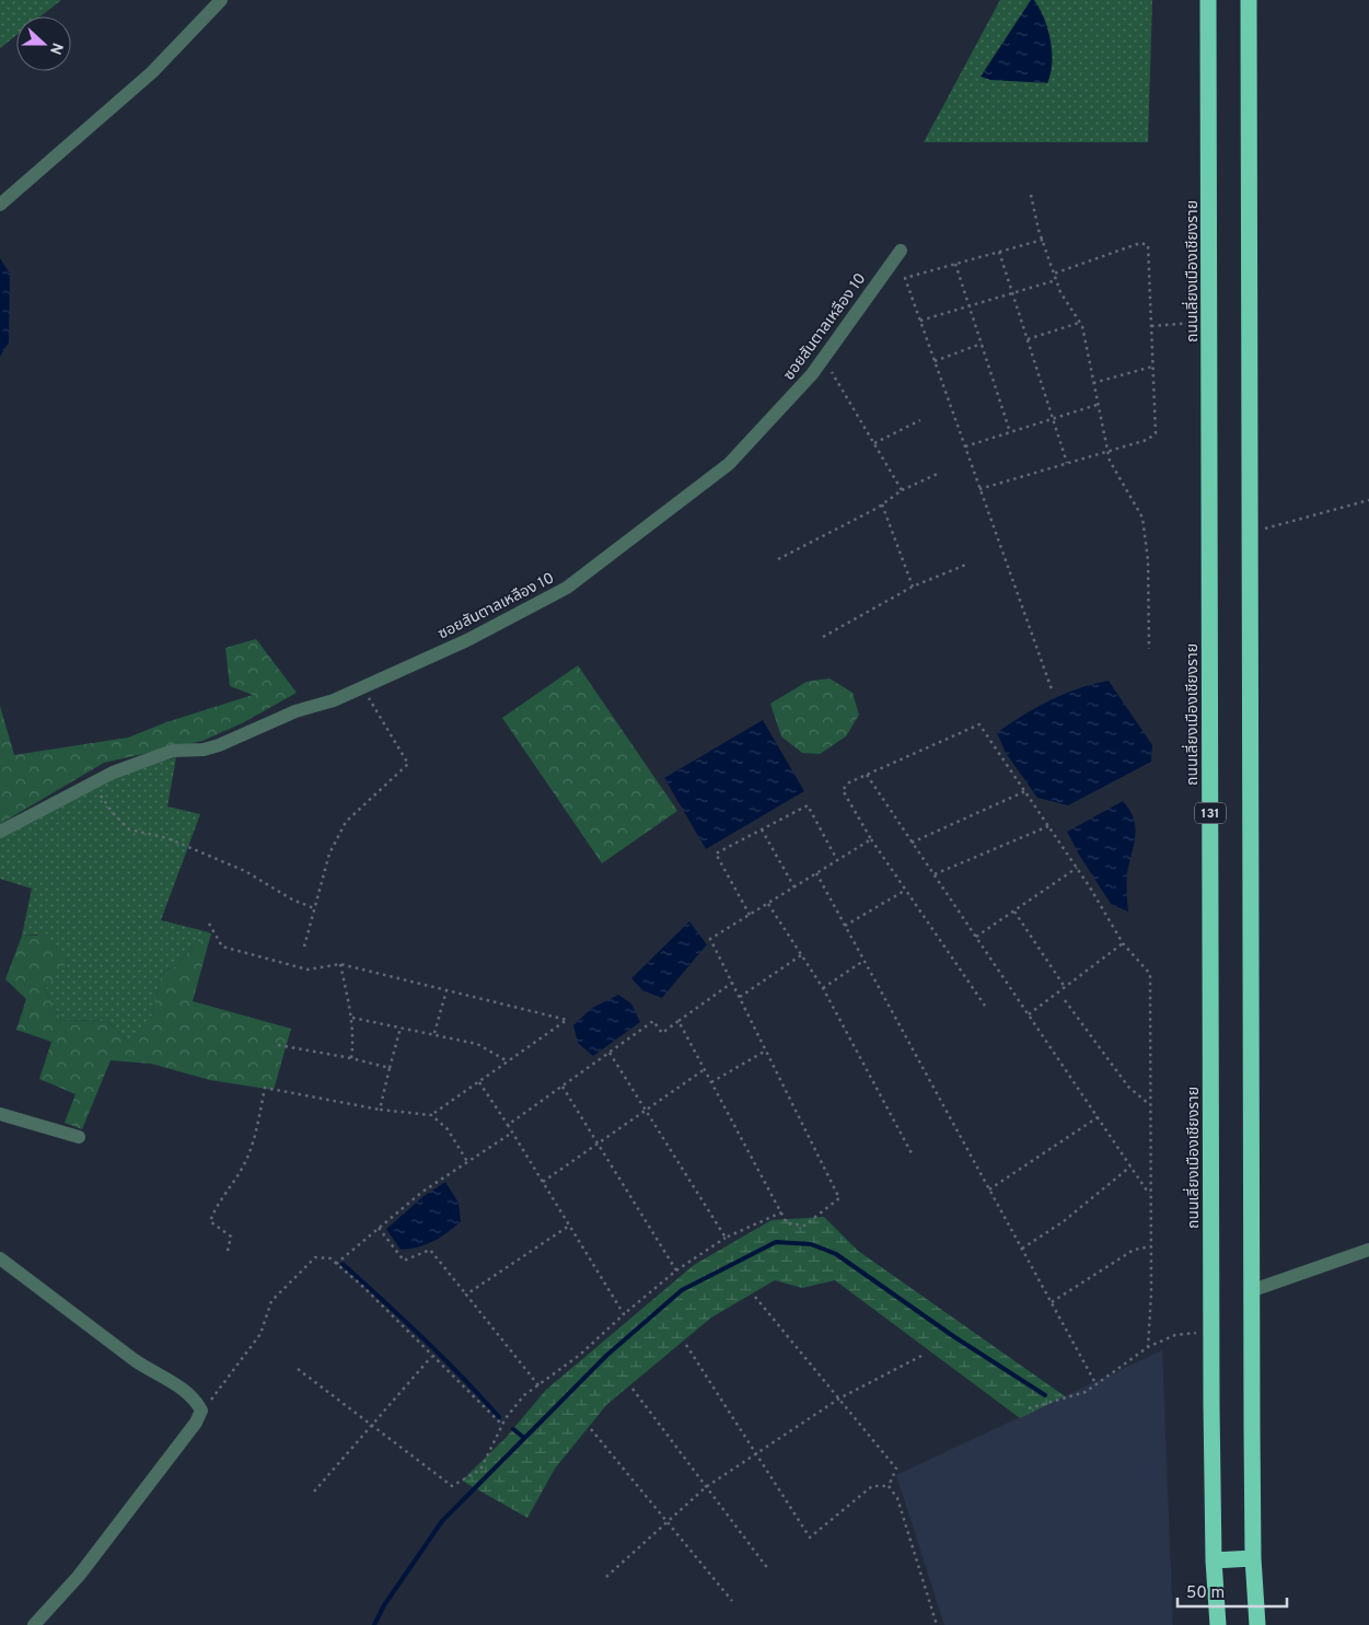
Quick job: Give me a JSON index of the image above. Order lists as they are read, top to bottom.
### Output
{
  "streets": {
    "highway": ["ถนนเลี่ยงเมืองเชียงราย", "131"],
    "street": ["ซอยสันตาลเหลือง 10"]
  },
  "scale_bar": "50 m",
  "north": "right"
}
